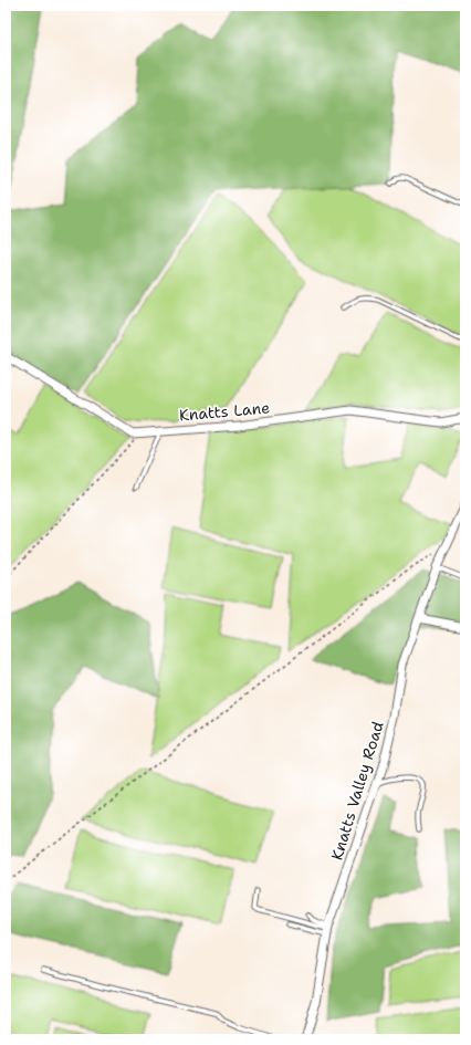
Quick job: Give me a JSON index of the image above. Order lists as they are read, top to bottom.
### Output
{
  "streets": {
    "street": ["Knatts Lane", "Knatts Valley Road"]
  }
}
